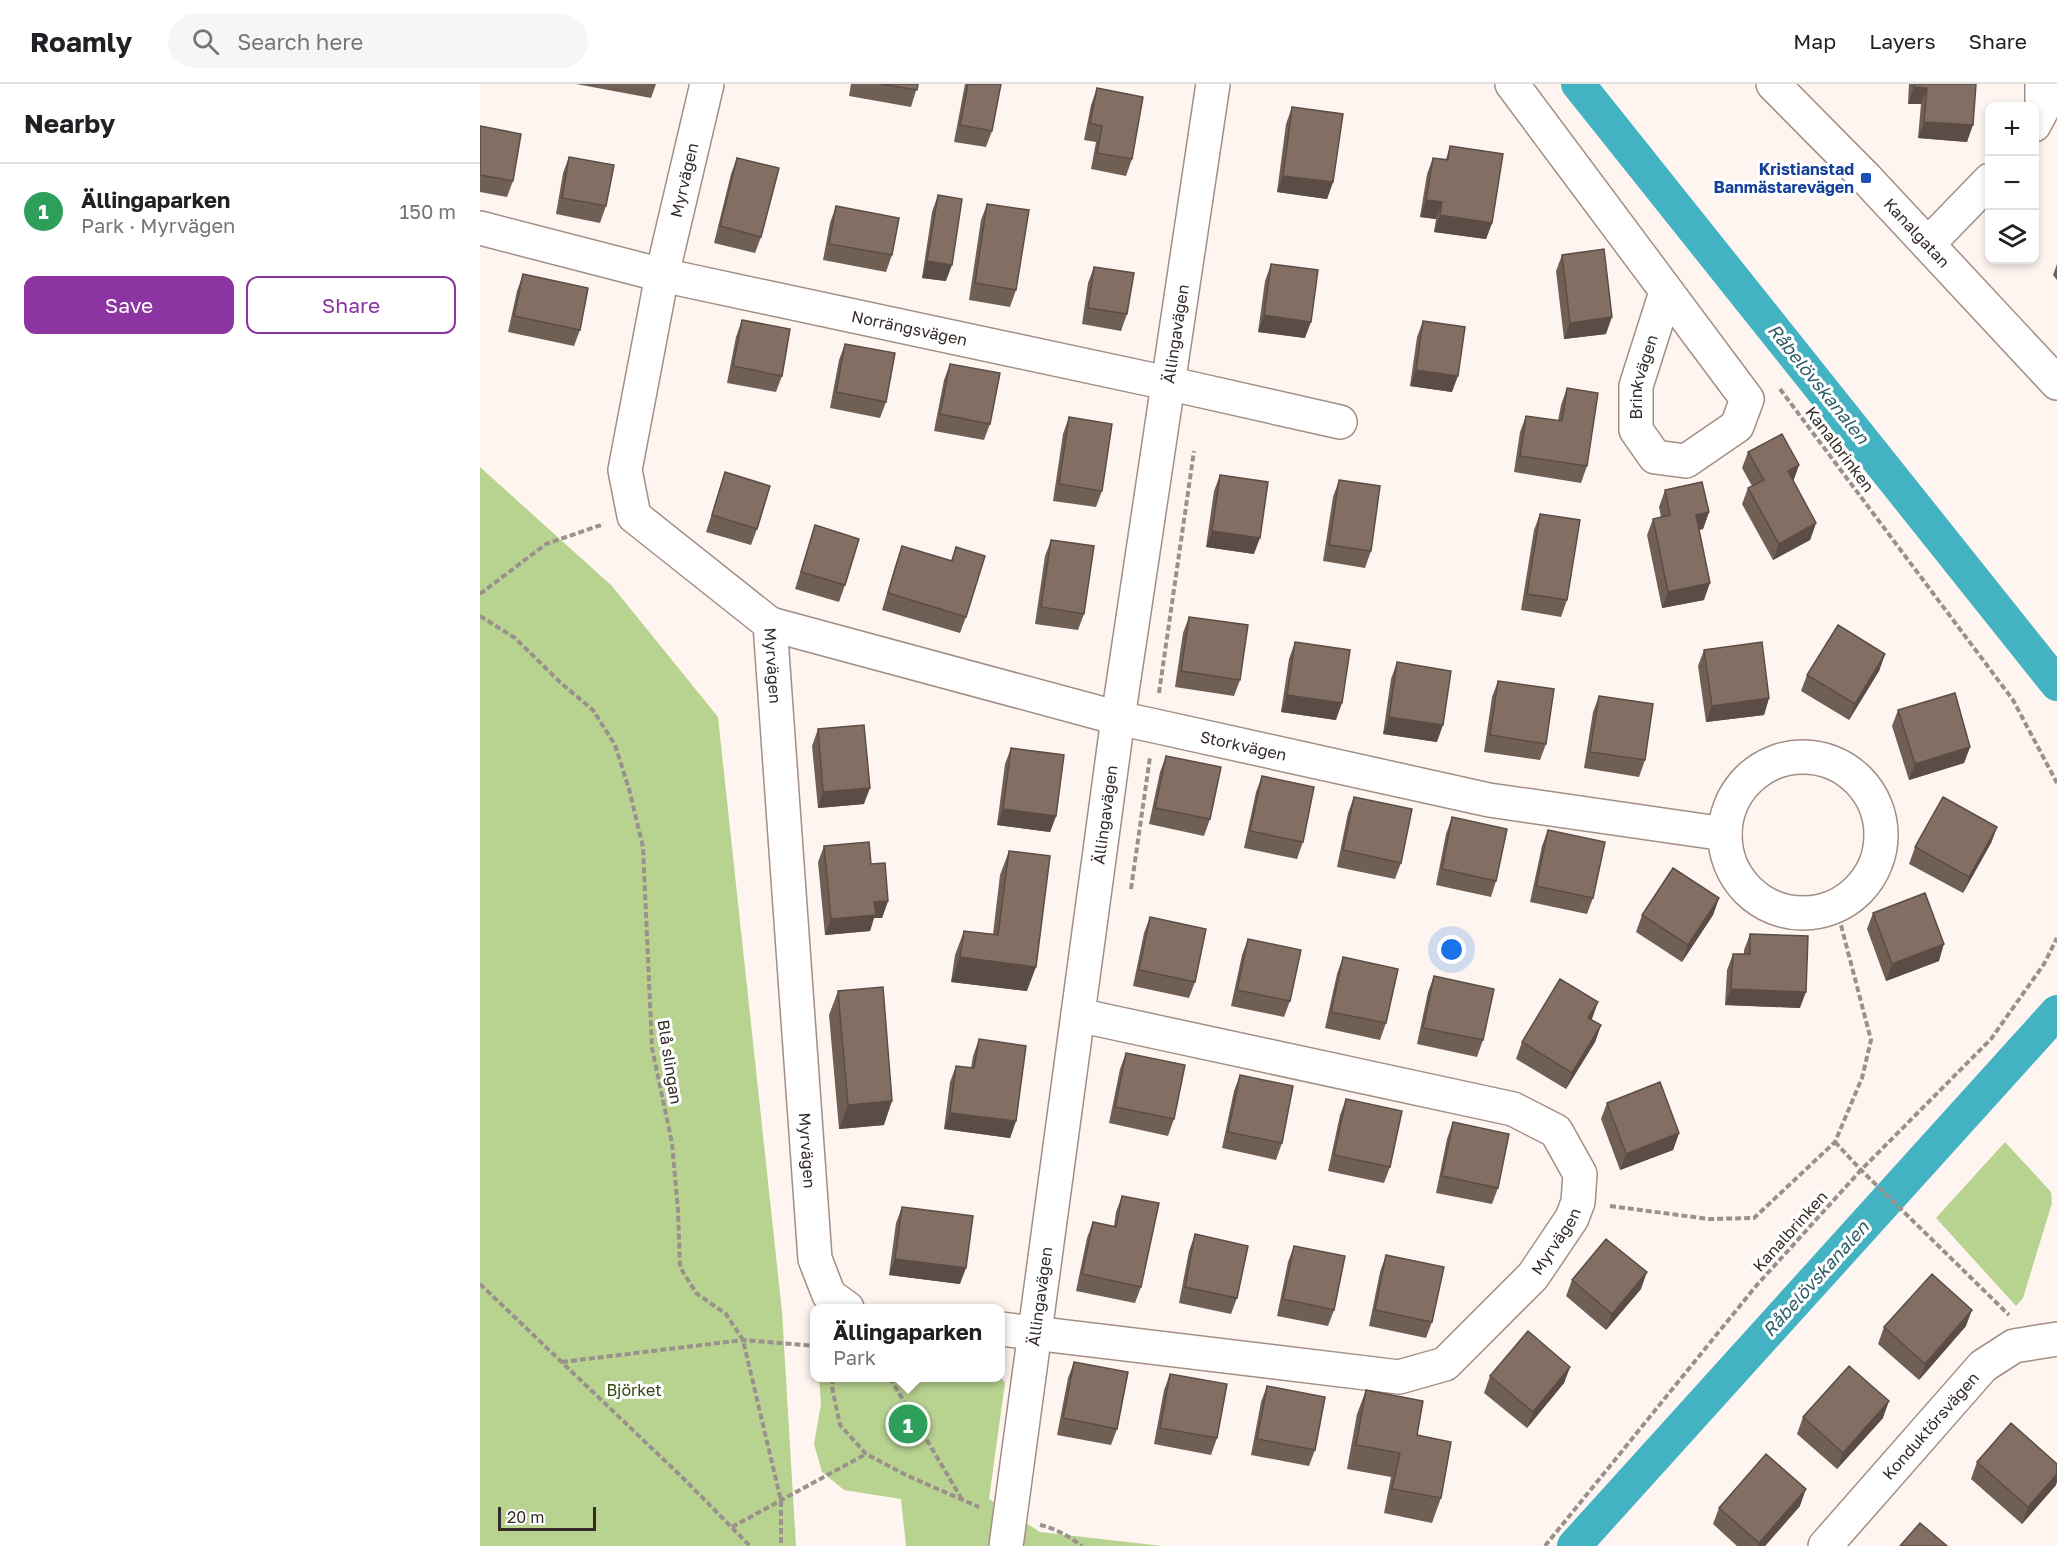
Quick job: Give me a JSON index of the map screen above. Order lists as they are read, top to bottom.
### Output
{
  "streets": {
    "street": [
      "Myrvägen",
      "Kanalgatan",
      "Norrängsvägen",
      "Ällingavägen",
      "Brinkvägen",
      "Storkvägen",
      "Konduktörsvägen"
    ],
    "path": ["Kanalbrinken", "Blå slingan"]
  },
  "crossings": [
    ["Myrvägen", "Norrängsvägen"],
    ["Myrvägen", "Ällingavägen"],
    ["Myrvägen", "Storkvägen"],
    ["Norrängsvägen", "Ällingavägen"],
    ["Ällingavägen", "Storkvägen"]
  ],
  "water": ["Råbelövskanalen"],
  "parks": ["Björket"],
  "places": {
    "transit": ["Kristianstad Banmästarevägen"]
  },
  "scale_bar": "20 m",
  "page": {
    "header": "Roamly",
    "search": "Search here",
    "nav": ["Map", "Layers", "Share"],
    "heading": "Nearby",
    "map_buttons": ["+", "−"],
    "list": [
      {
        "mark": "1",
        "name": "Ällingaparken",
        "note": "Park · Myrvägen",
        "value": "150 m"
      }
    ],
    "buttons": ["Save", "Share"],
    "popup": ["Ällingaparken", "Park"],
    "pins": "1",
    "scale": "20 m"
  }
}
